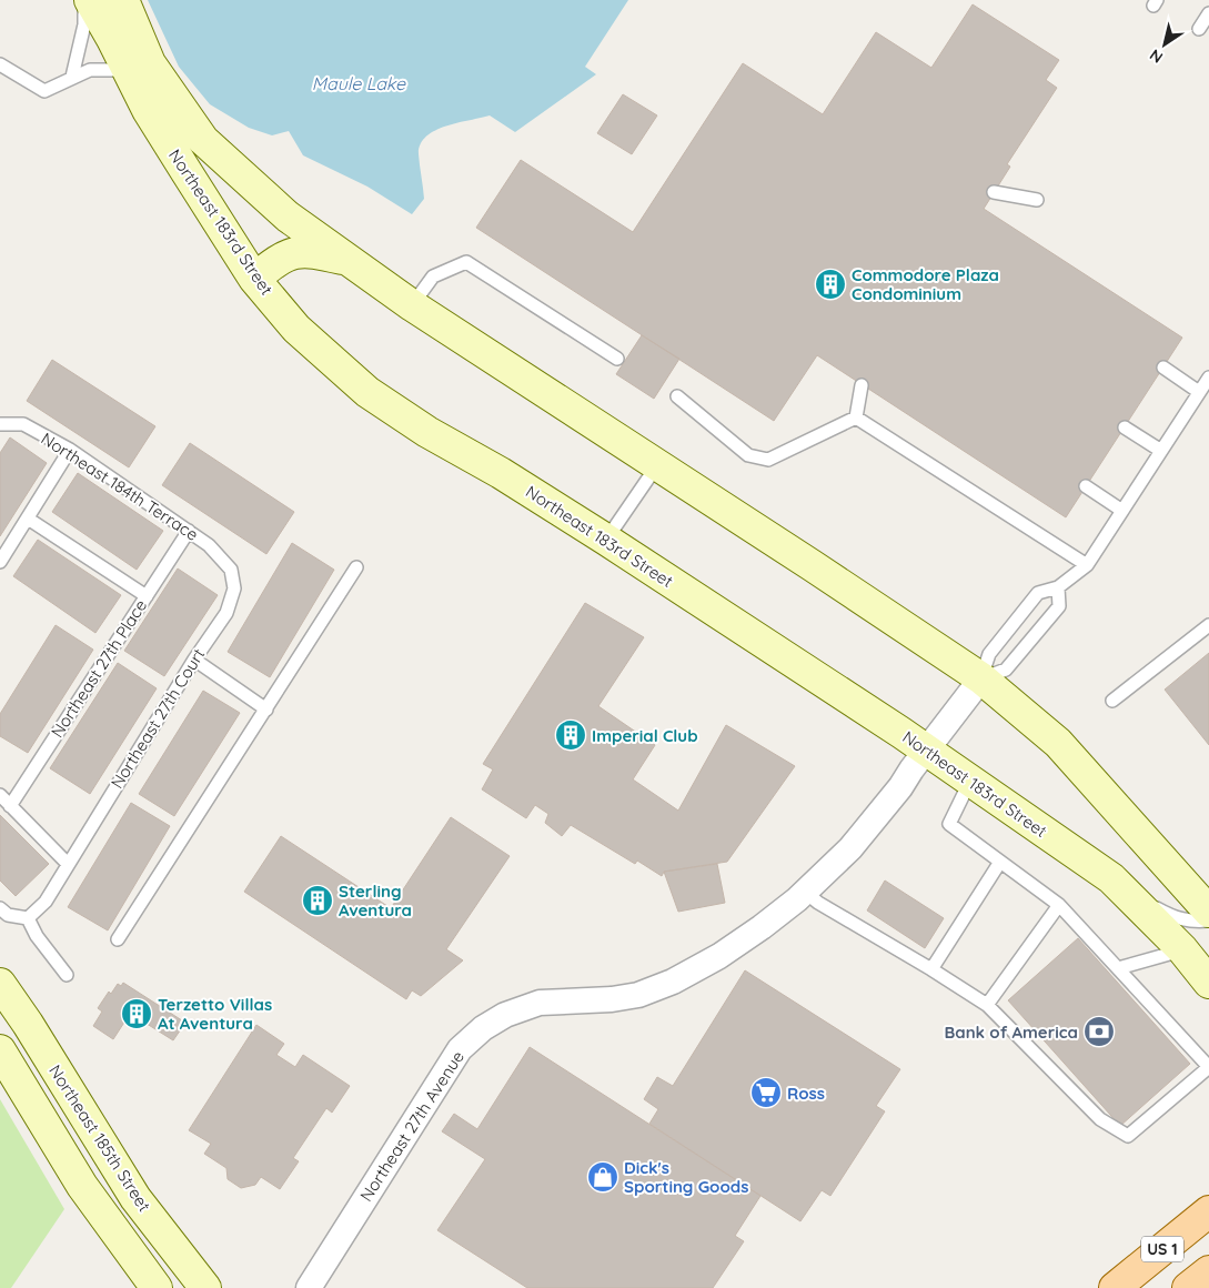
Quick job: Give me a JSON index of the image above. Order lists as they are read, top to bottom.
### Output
{
  "streets": {
    "main road": ["US 1"],
    "street": ["Northeast 183rd Street", "Northeast 27th Avenue", "Northeast 185th Street"],
    "lane": ["Northeast 184th Terrace", "Northeast 27th Place", "Northeast 27th Court"]
  },
  "crossings": [
    ["Northeast 183rd Street", "Northeast 27th Avenue"],
    ["Northeast 184th Terrace", "Northeast 27th Place"],
    ["Northeast 184th Terrace", "Northeast 27th Court"]
  ],
  "water": ["Maule Lake"],
  "places": {
    "building": [
      "Commodore Plaza Condominium",
      "Imperial Club",
      "Sterling Aventura",
      "Terzetto Villas At Aventura"
    ],
    "bank": ["Bank of America"],
    "supermarket": ["Ross"],
    "shop": ["Dick's Sporting Goods"]
  },
  "north": "bottom left"
}
